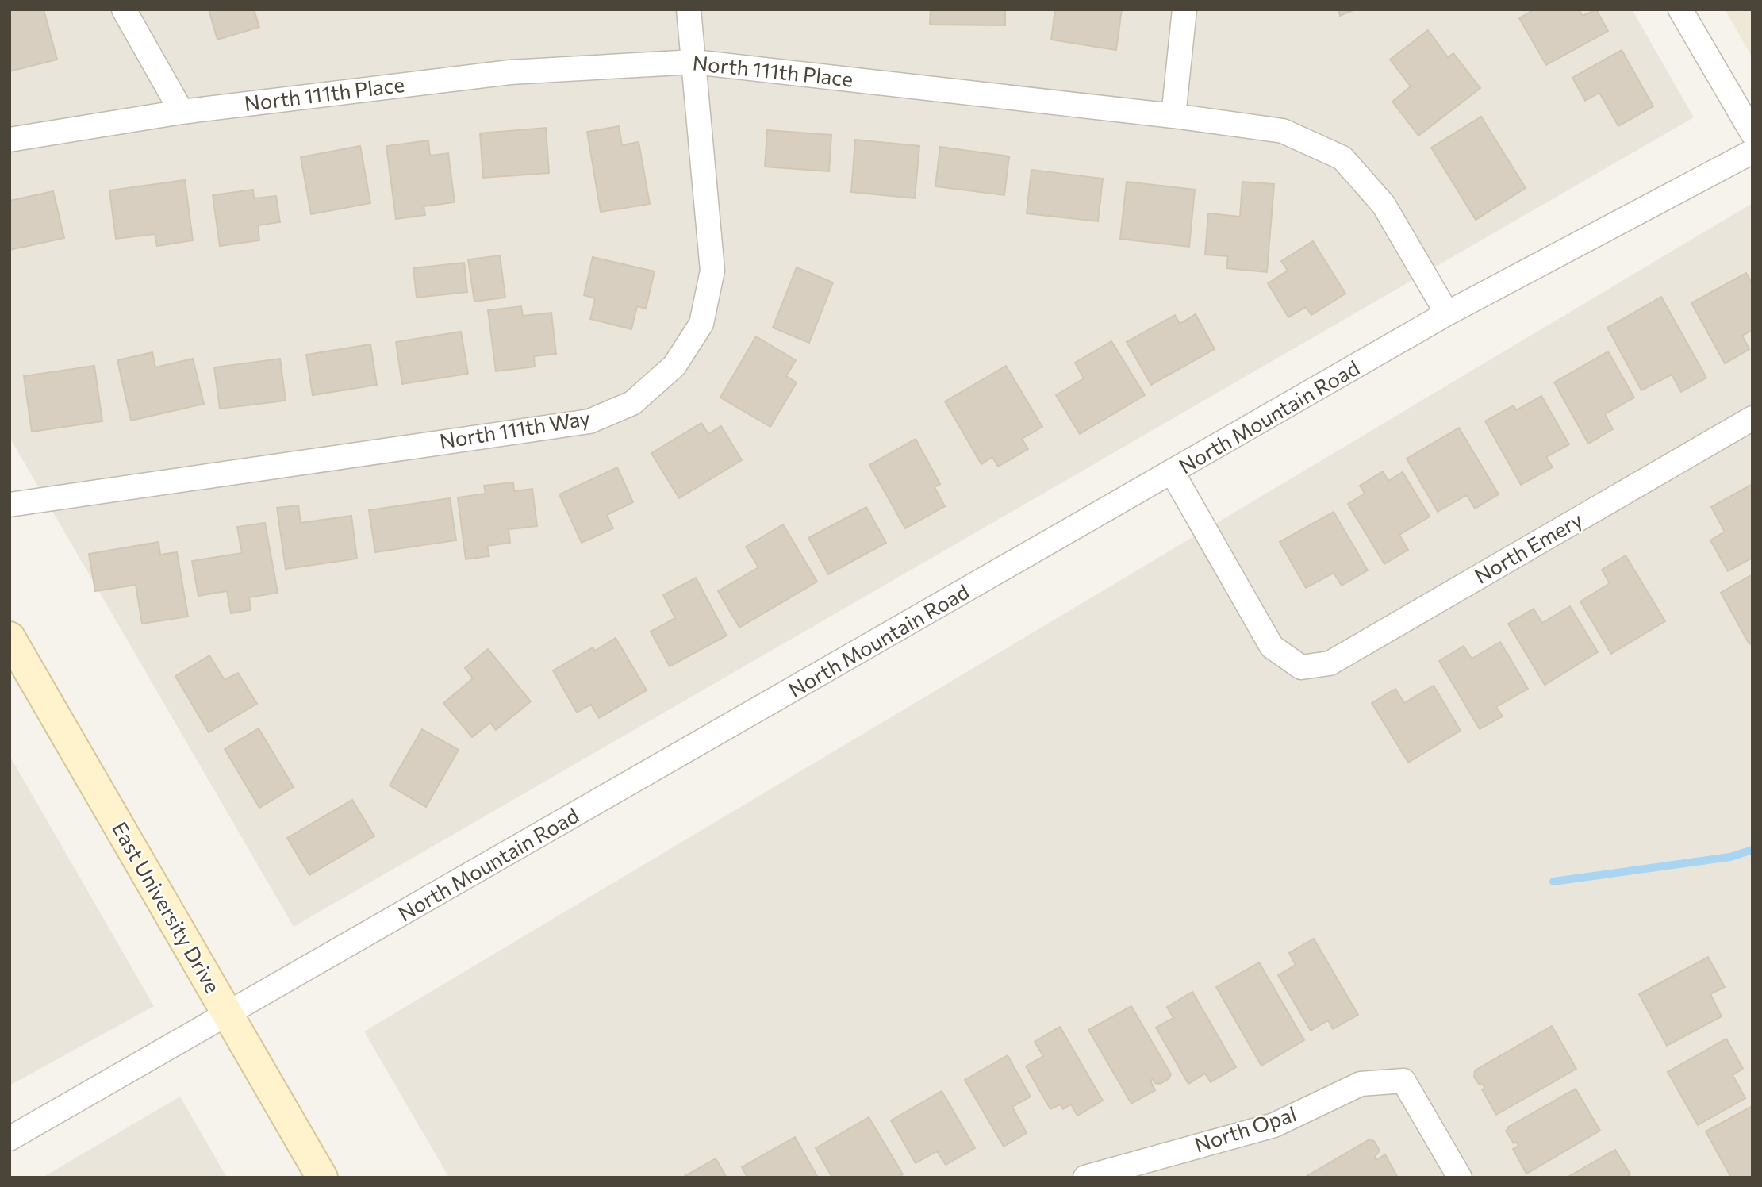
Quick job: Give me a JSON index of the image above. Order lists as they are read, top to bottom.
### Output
{
  "streets": {
    "main road": ["East University Drive"],
    "street": [
      "North 111th Place",
      "North Mountain Road",
      "North 111th Way",
      "North Emery",
      "North Opal"
    ]
  },
  "crossings": [
    ["North 111th Place", "North Mountain Road"],
    ["North 111th Place", "North 111th Way"],
    ["North Mountain Road", "North Emery"],
    ["North Mountain Road", "East University Drive"]
  ]
}
